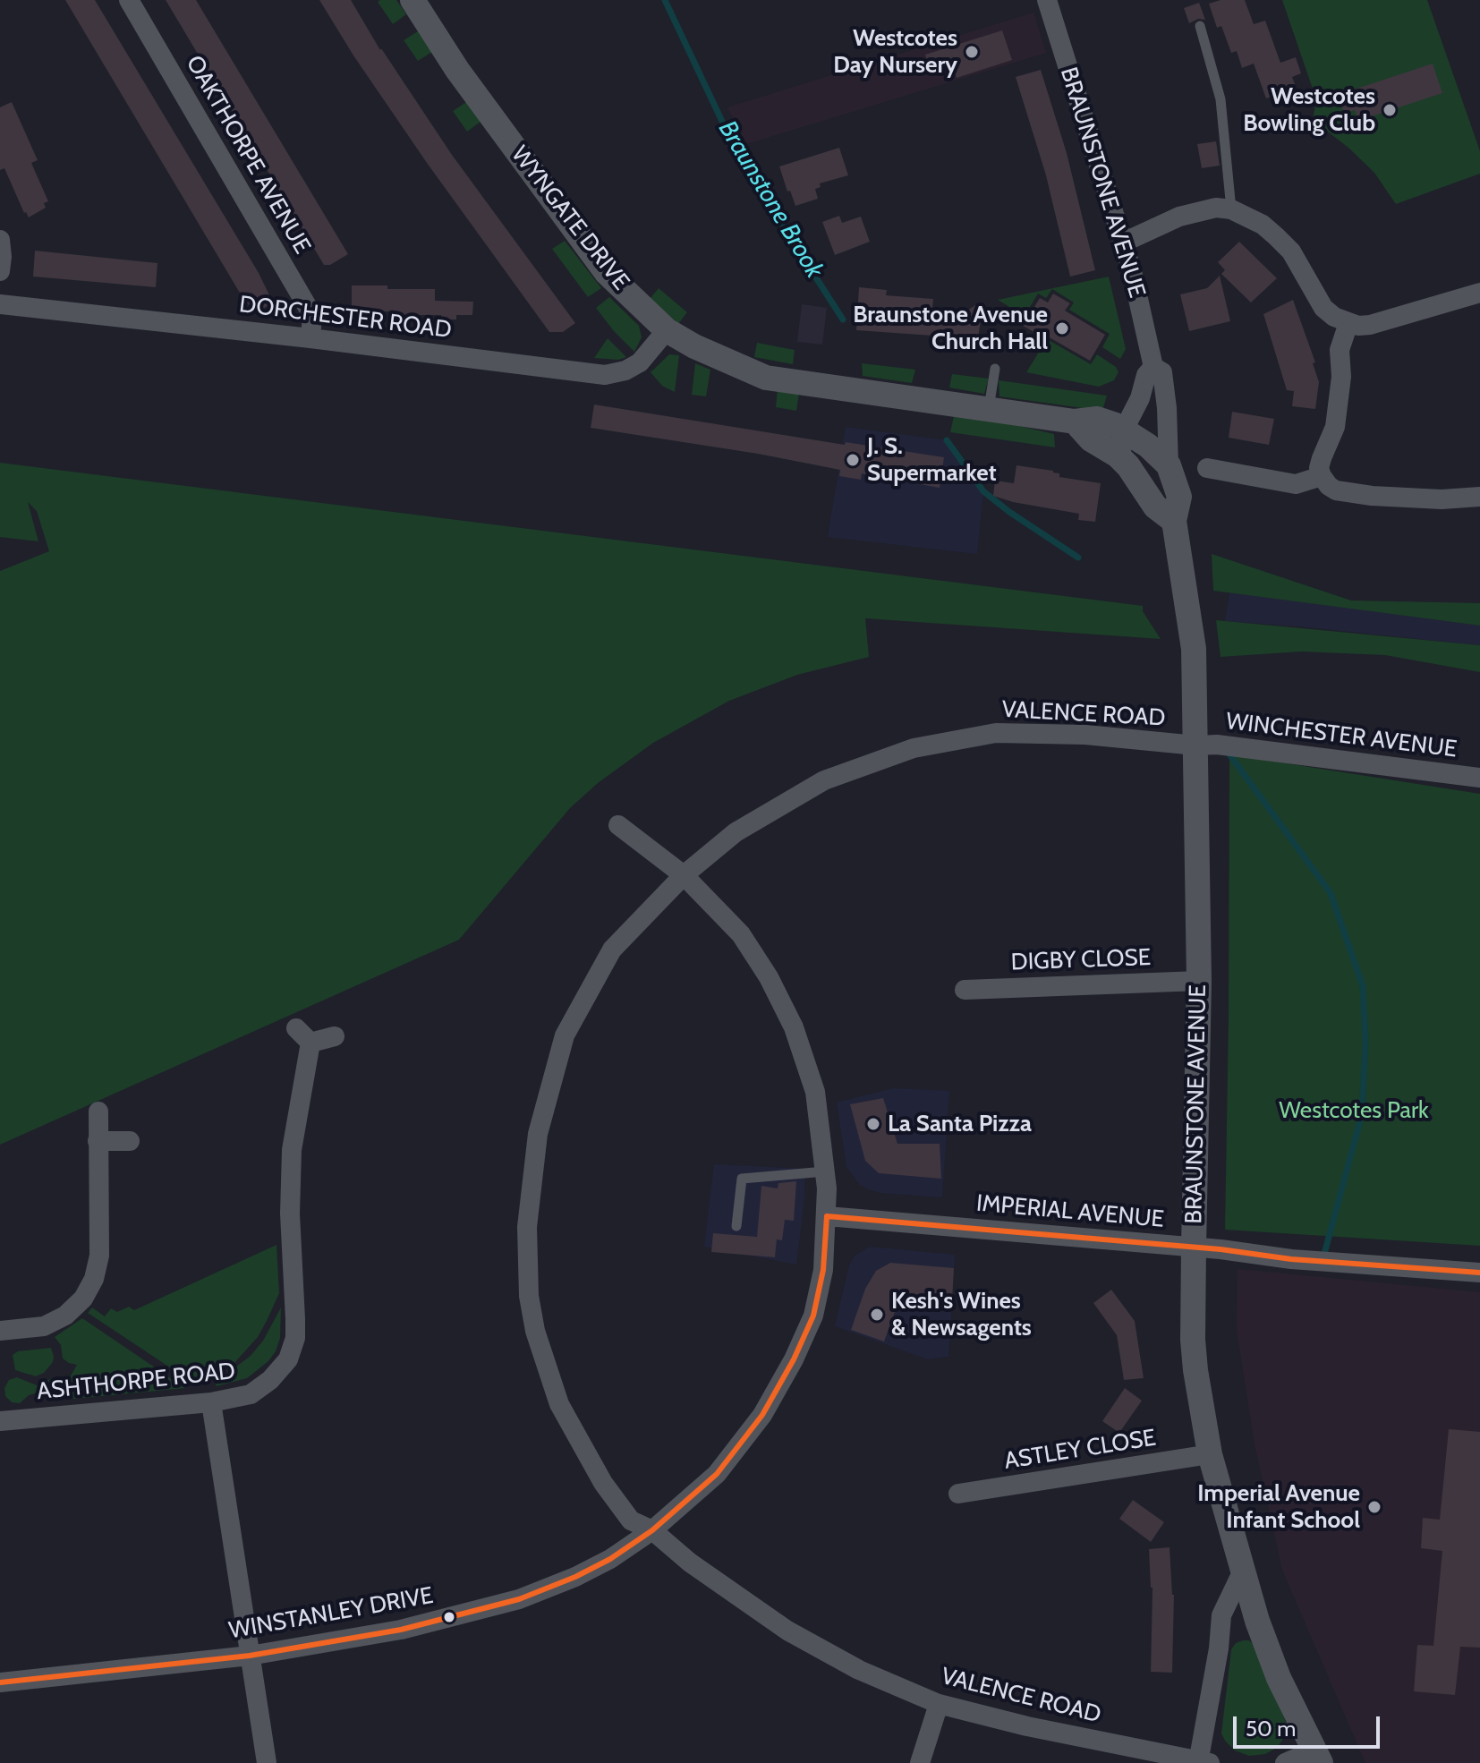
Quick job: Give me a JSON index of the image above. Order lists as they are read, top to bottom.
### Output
{
  "streets": {
    "street": [
      "OAKTHORPE AVENUE",
      "BRAUNSTONE AVENUE",
      "WYNGATE DRIVE",
      "DORCHESTER ROAD",
      "VALENCE ROAD",
      "WINCHESTER AVENUE",
      "DIGBY CLOSE",
      "IMPERIAL AVENUE",
      "ASHTHORPE ROAD",
      "ASTLEY CLOSE",
      "WINSTANLEY DRIVE"
    ]
  },
  "crossings": [
    ["OAKTHORPE AVENUE", "DORCHESTER ROAD"],
    ["BRAUNSTONE AVENUE", "VALENCE ROAD"],
    ["BRAUNSTONE AVENUE", "WINCHESTER AVENUE"],
    ["BRAUNSTONE AVENUE", "DIGBY CLOSE"],
    ["BRAUNSTONE AVENUE", "IMPERIAL AVENUE"],
    ["BRAUNSTONE AVENUE", "ASTLEY CLOSE"],
    ["WYNGATE DRIVE", "DORCHESTER ROAD"],
    ["VALENCE ROAD", "WINCHESTER AVENUE"],
    ["VALENCE ROAD", "WINSTANLEY DRIVE"],
    ["IMPERIAL AVENUE", "WINSTANLEY DRIVE"]
  ],
  "water": ["Braunstone Brook"],
  "parks": ["Westcotes Park"],
  "places": [
    "Westcotes Day Nursery",
    "Westcotes Bowling Club",
    "Braunstone Avenue Church Hall",
    "J. S. Supermarket",
    "La Santa Pizza",
    "Kesh's Wines & Newsagents",
    "Imperial Avenue Infant School"
  ],
  "scale_bar": "50 m"
}
